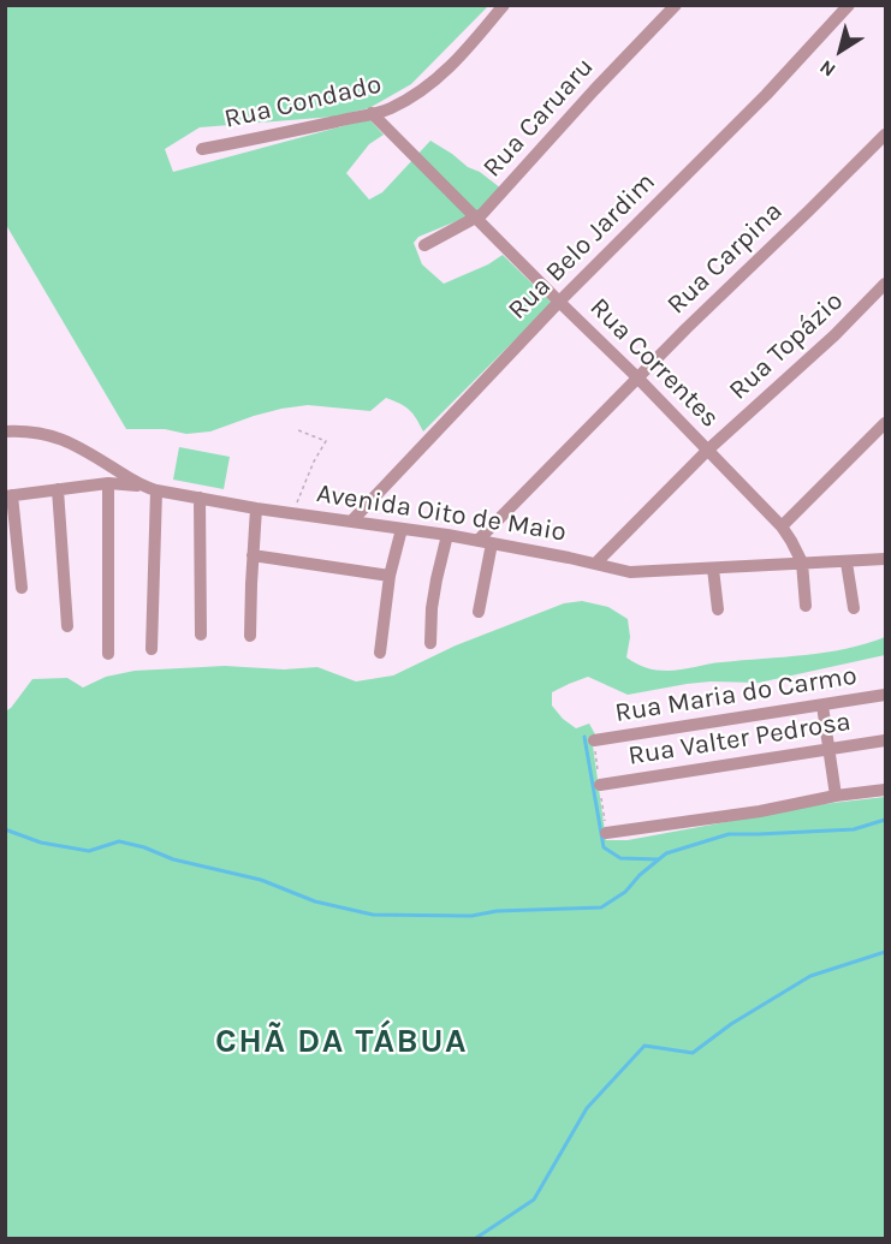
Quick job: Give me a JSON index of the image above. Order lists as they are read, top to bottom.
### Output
{
  "streets": {
    "street": [
      "Rua Condado",
      "Rua Caruaru",
      "Rua Belo Jardim",
      "Rua Carpina",
      "Rua Topázio",
      "Rua Correntes",
      "Avenida Oito de Maio",
      "Rua Maria do Carmo",
      "Rua Valter Pedrosa"
    ]
  },
  "crossings": [
    ["Rua Condado", "Rua Correntes"],
    ["Rua Caruaru", "Rua Correntes"],
    ["Rua Belo Jardim", "Rua Correntes"],
    ["Rua Belo Jardim", "Avenida Oito de Maio"],
    ["Rua Carpina", "Rua Correntes"],
    ["Rua Carpina", "Avenida Oito de Maio"],
    ["Rua Topázio", "Rua Correntes"],
    ["Rua Topázio", "Avenida Oito de Maio"],
    ["Rua Correntes", "Avenida Oito de Maio"]
  ],
  "districts": ["CHÃ DA TÁBUA"],
  "north": "bottom left"
}
